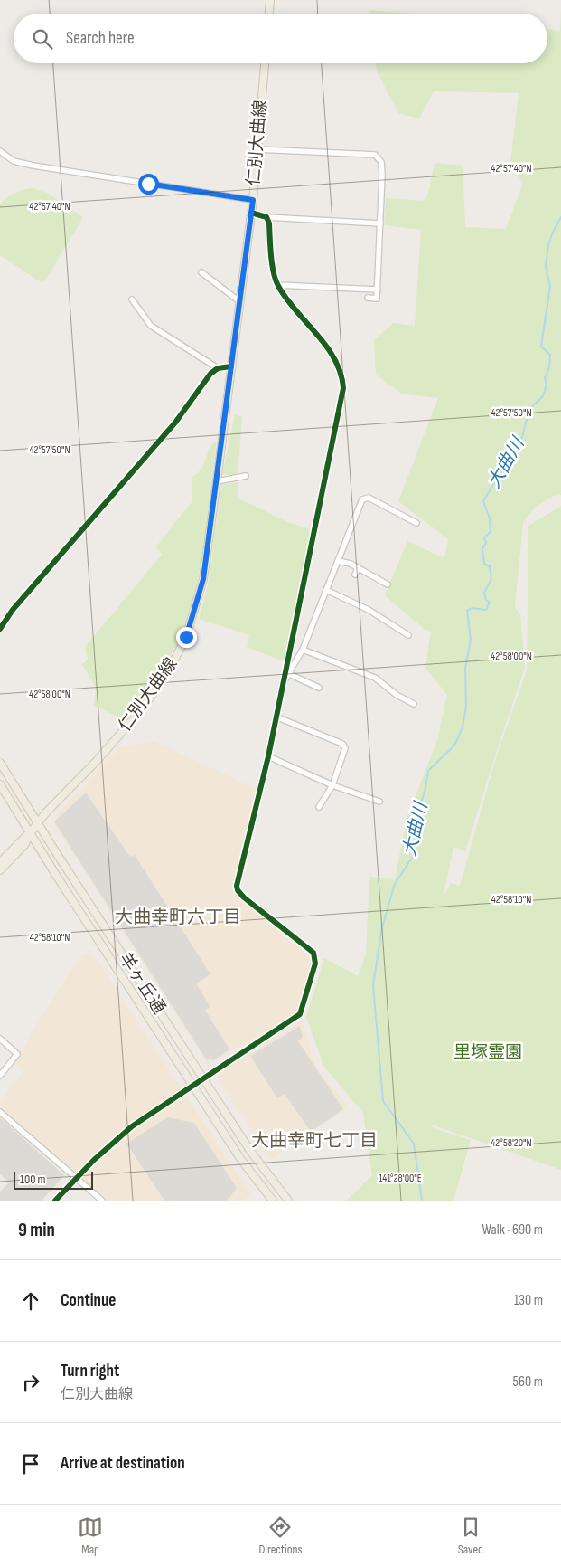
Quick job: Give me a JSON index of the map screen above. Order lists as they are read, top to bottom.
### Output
{
  "streets": {
    "main road": ["仁別大曲線", "羊ヶ丘通"]
  },
  "crossings": [
    ["仁別大曲線", "羊ヶ丘通"]
  ],
  "districts": ["大曲幸町六丁目", "大曲幸町七丁目"],
  "water": ["大曲川"],
  "parks": ["里塚霊園"],
  "scale_bar": "100 m",
  "page": {
    "search": "Search here",
    "scale": "100 m",
    "heading": ["9 min", "Walk · 690 m"],
    "list": [
      ["Continue", "130 m"],
      ["Turn right", "仁別大曲線", "560 m"],
      "Arrive at destination"
    ],
    "nav": ["Map", "Directions", "Saved"]
  },
  "coordinates": [
    "42°57'40\"N",
    "42°57'50\"N",
    "42°58'00\"N",
    "42°58'10\"N",
    "42°58'20\"N",
    "141°28'00\"E"
  ]
}
